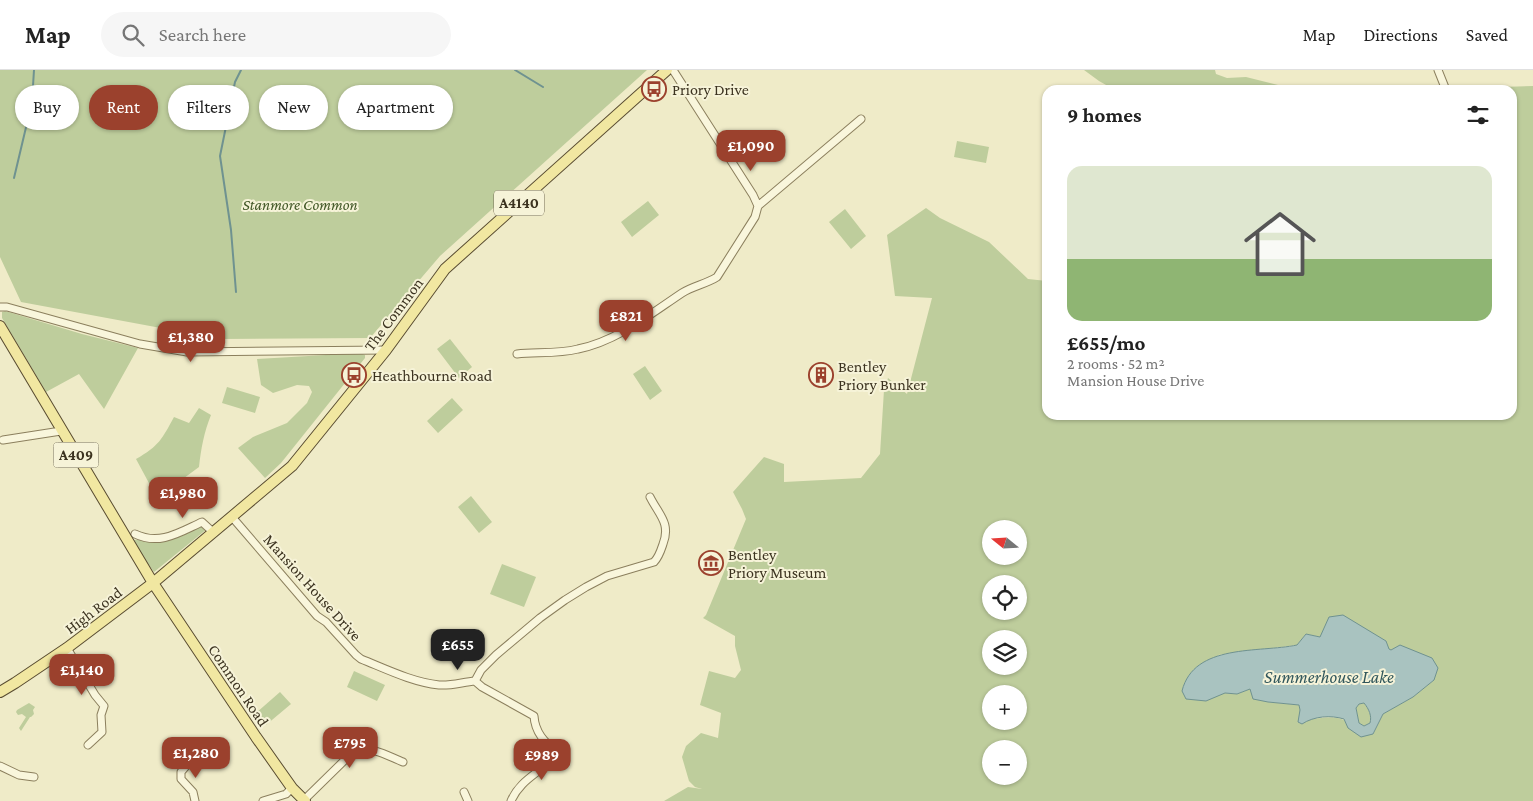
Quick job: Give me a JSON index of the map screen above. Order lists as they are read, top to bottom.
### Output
{
  "streets": {
    "main road": [
      "A4140",
      "The Common",
      "A409",
      "High Road",
      "Common Road"
    ],
    "street": ["Mansion House Drive"]
  },
  "crossings": [
    ["The Common", "A409"],
    ["The Common", "Mansion House Drive"],
    ["The Common", "High Road"],
    ["The Common", "Common Road"],
    ["A409", "High Road"],
    ["A409", "Common Road"],
    ["High Road", "Common Road"]
  ],
  "water": ["Summerhouse Lake"],
  "parks": ["Stanmore Common"],
  "places": {
    "bus stop": ["Priory Drive", "Heathbourne Road"],
    "building": ["Bentley Priory Bunker"],
    "museum": ["Bentley Priory Museum"]
  },
  "north": "left",
  "page": {
    "header": "Map",
    "search": "Search here",
    "nav": ["Map", "Directions", "Saved"],
    "chip": [
      "Buy",
      "Rent",
      "Filters",
      "New",
      "Apartment"
    ],
    "heading": "9 homes",
    "price": [
      "£1,090",
      "£821",
      "£1,380",
      "£1,980",
      "£655",
      "£1,140",
      "£795",
      "£1,280",
      "£989"
    ],
    "list": [
      {
        "name": "£655/mo",
        "note": "2 rooms · 52 m² · Mansion House Drive"
      }
    ],
    "map_buttons": ["+", "−"]
  }
}
